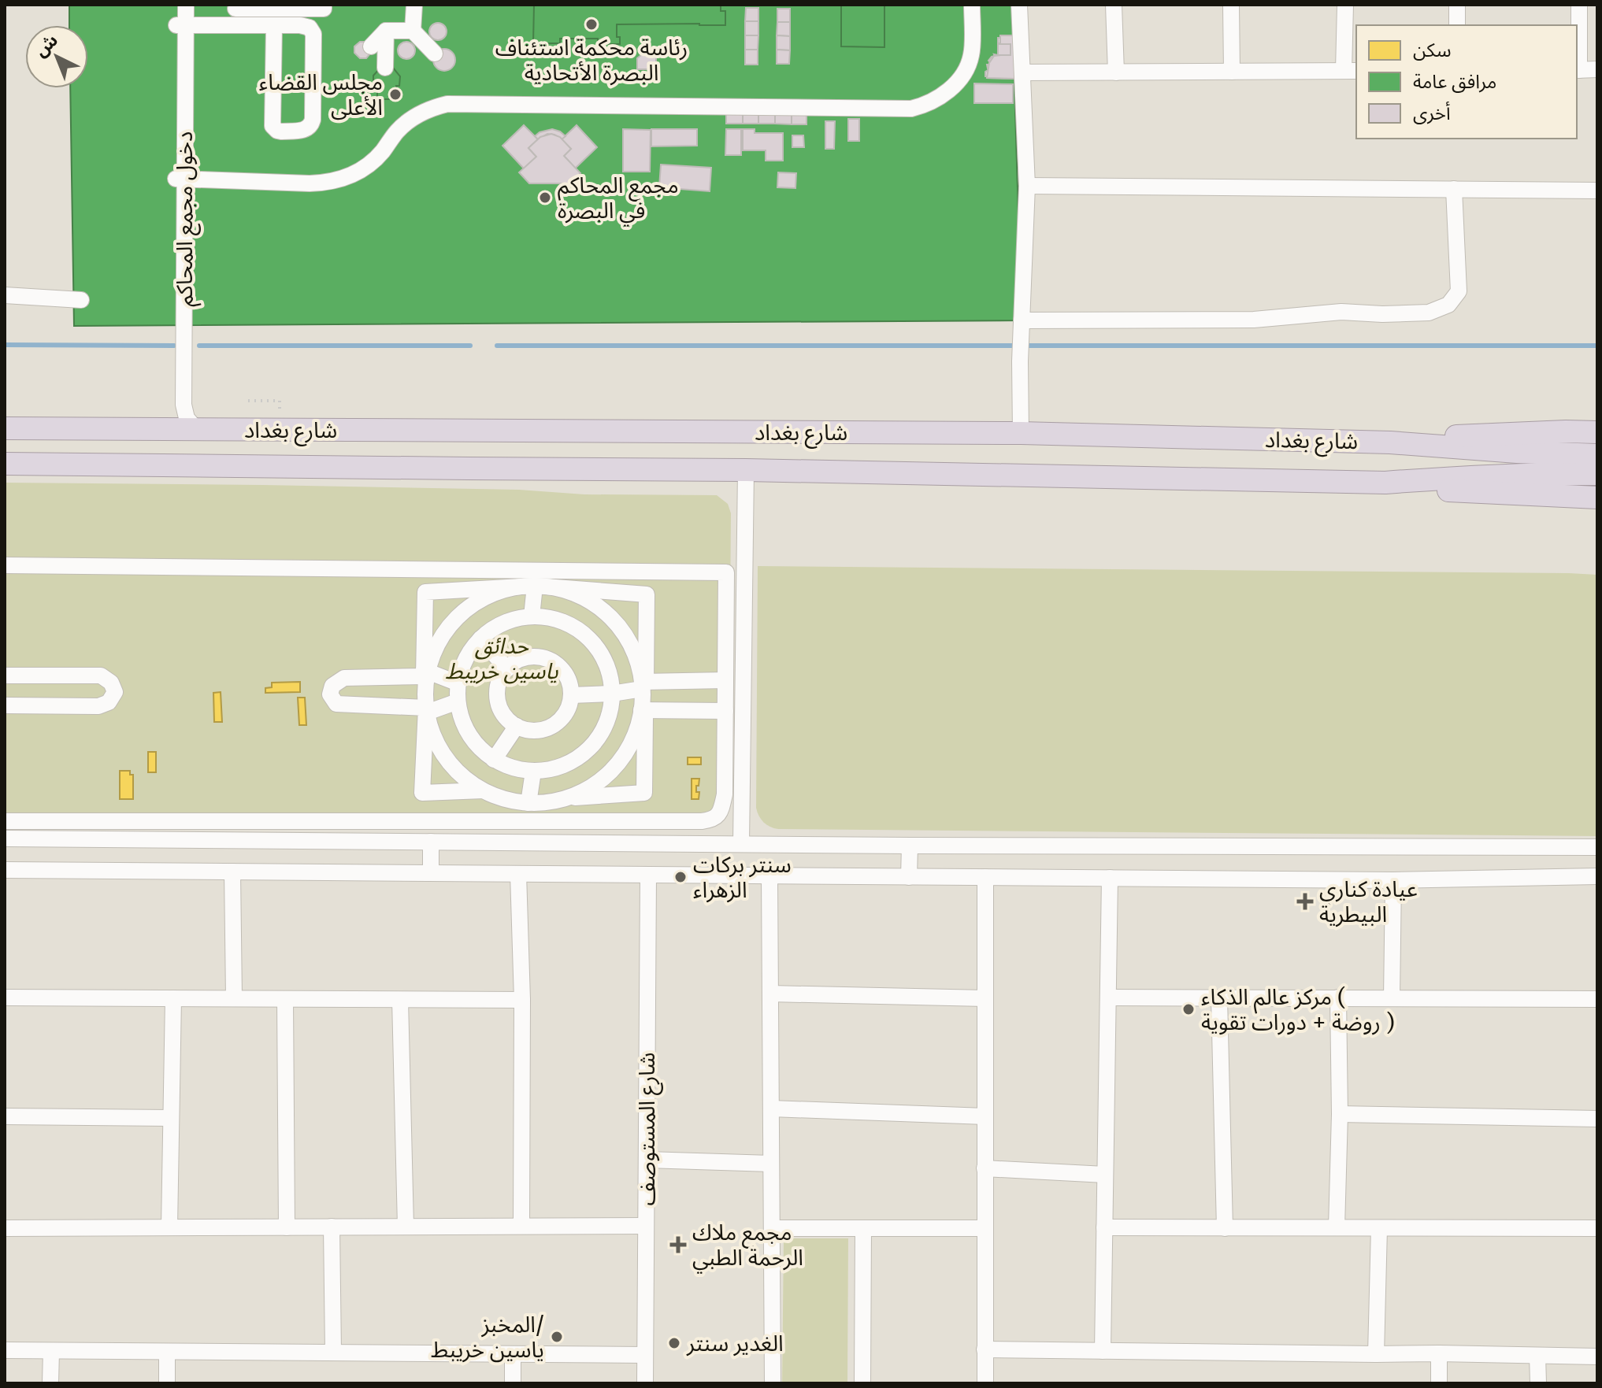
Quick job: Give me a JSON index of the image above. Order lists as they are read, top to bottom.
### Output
{
  "streets": {
    "highway": ["شارع بغداد"],
    "street": ["دخول مجمع المحاكم", "شارع المستوصف"]
  },
  "crossings": [
    ["دخول مجمع المحاكم", "شارع بغداد"]
  ],
  "parks": ["حدائق ياسين خريبط"],
  "places": {
    "other": [
      "رئاسة محكمة استئناف البصرة الأتحادية",
      "مجلس القضاء الأعلى",
      "مجمع المحاكم في البصرة",
      "سنتر بركات الزهراء",
      "مركز عالم الذكاء ( روضة + دورات تقوية )",
      "المخبز/ ياسين خريبط",
      "الغدير سنتر"
    ],
    "health": ["عيادة كناري البيطرية", "مجمع ملاك الرحمة الطبي"]
  },
  "legend": ["سكن", "مرافق عامة", "أخرى"],
  "north": "top left"
}
